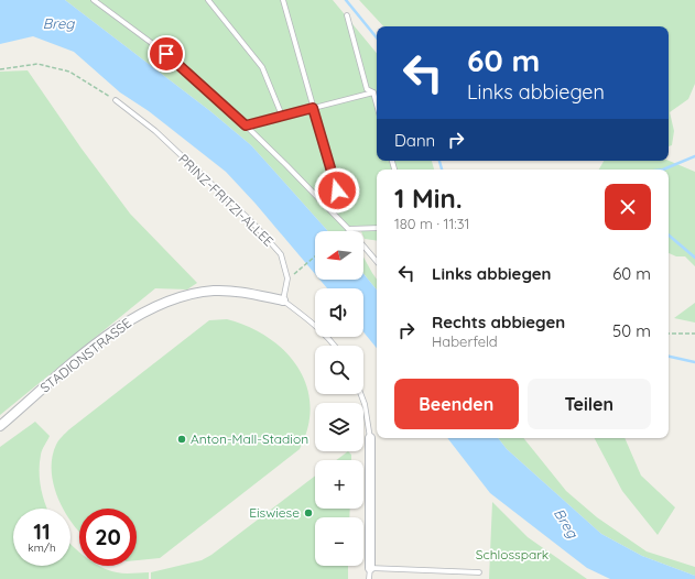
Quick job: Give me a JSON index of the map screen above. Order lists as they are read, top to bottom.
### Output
{
  "streets": {
    "street": ["STADIONSTRASSE"],
    "lane": ["PRINZ-FRITZI-ALLEE"]
  },
  "crossings": [
    ["PRINZ-FRITZI-ALLEE", "STADIONSTRASSE"]
  ],
  "water": ["Breg"],
  "parks": ["Schlosspark"],
  "places": ["Anton-Mall-Stadion", "Eiswiese"],
  "north": "left",
  "page": {
    "turn": ["60 m", "Links abbiegen"],
    "then": "Dann",
    "heading": ["1 Min.", "180 m · 11:31"],
    "map_buttons": ["+", "−"],
    "list": [
      {
        "name": "Links abbiegen",
        "value": "60 m"
      },
      {
        "name": "Rechts abbiegen",
        "note": "Haberfeld",
        "value": "50 m"
      }
    ],
    "buttons": ["Beenden", "Teilen"],
    "speed": "11 km/h",
    "limit": "20"
  }
}
